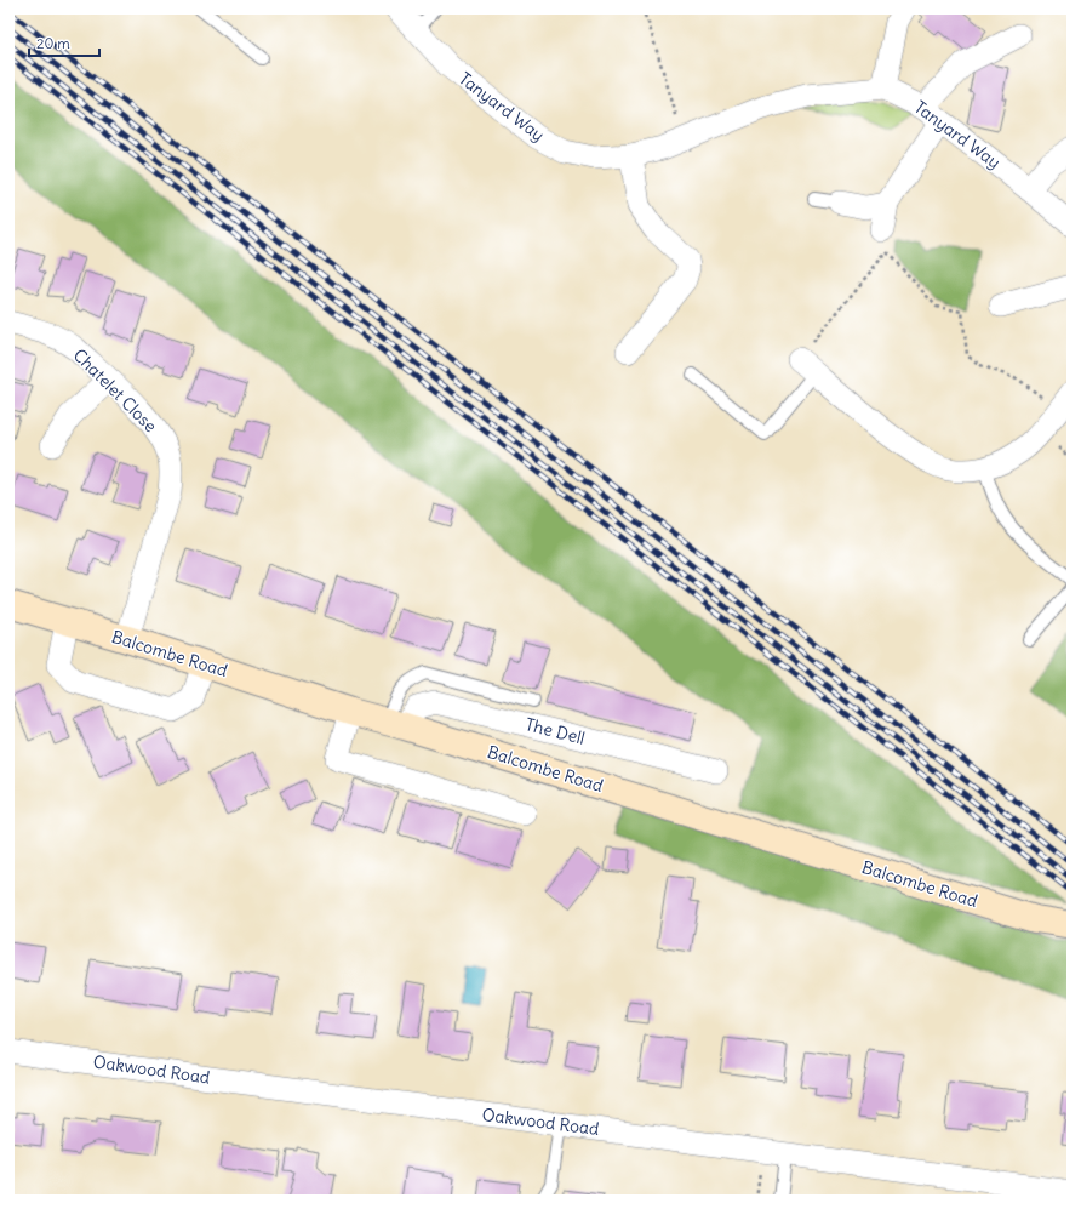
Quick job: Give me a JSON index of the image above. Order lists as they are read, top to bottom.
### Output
{
  "streets": {
    "main road": ["Balcombe Road"],
    "street": [
      "Tanyard Way",
      "Chatelet Close",
      "The Dell",
      "Oakwood Road"
    ]
  },
  "crossings": [
    ["Chatelet Close", "Balcombe Road"],
    ["Balcombe Road", "The Dell"]
  ],
  "scale_bar": "20 m"
}
